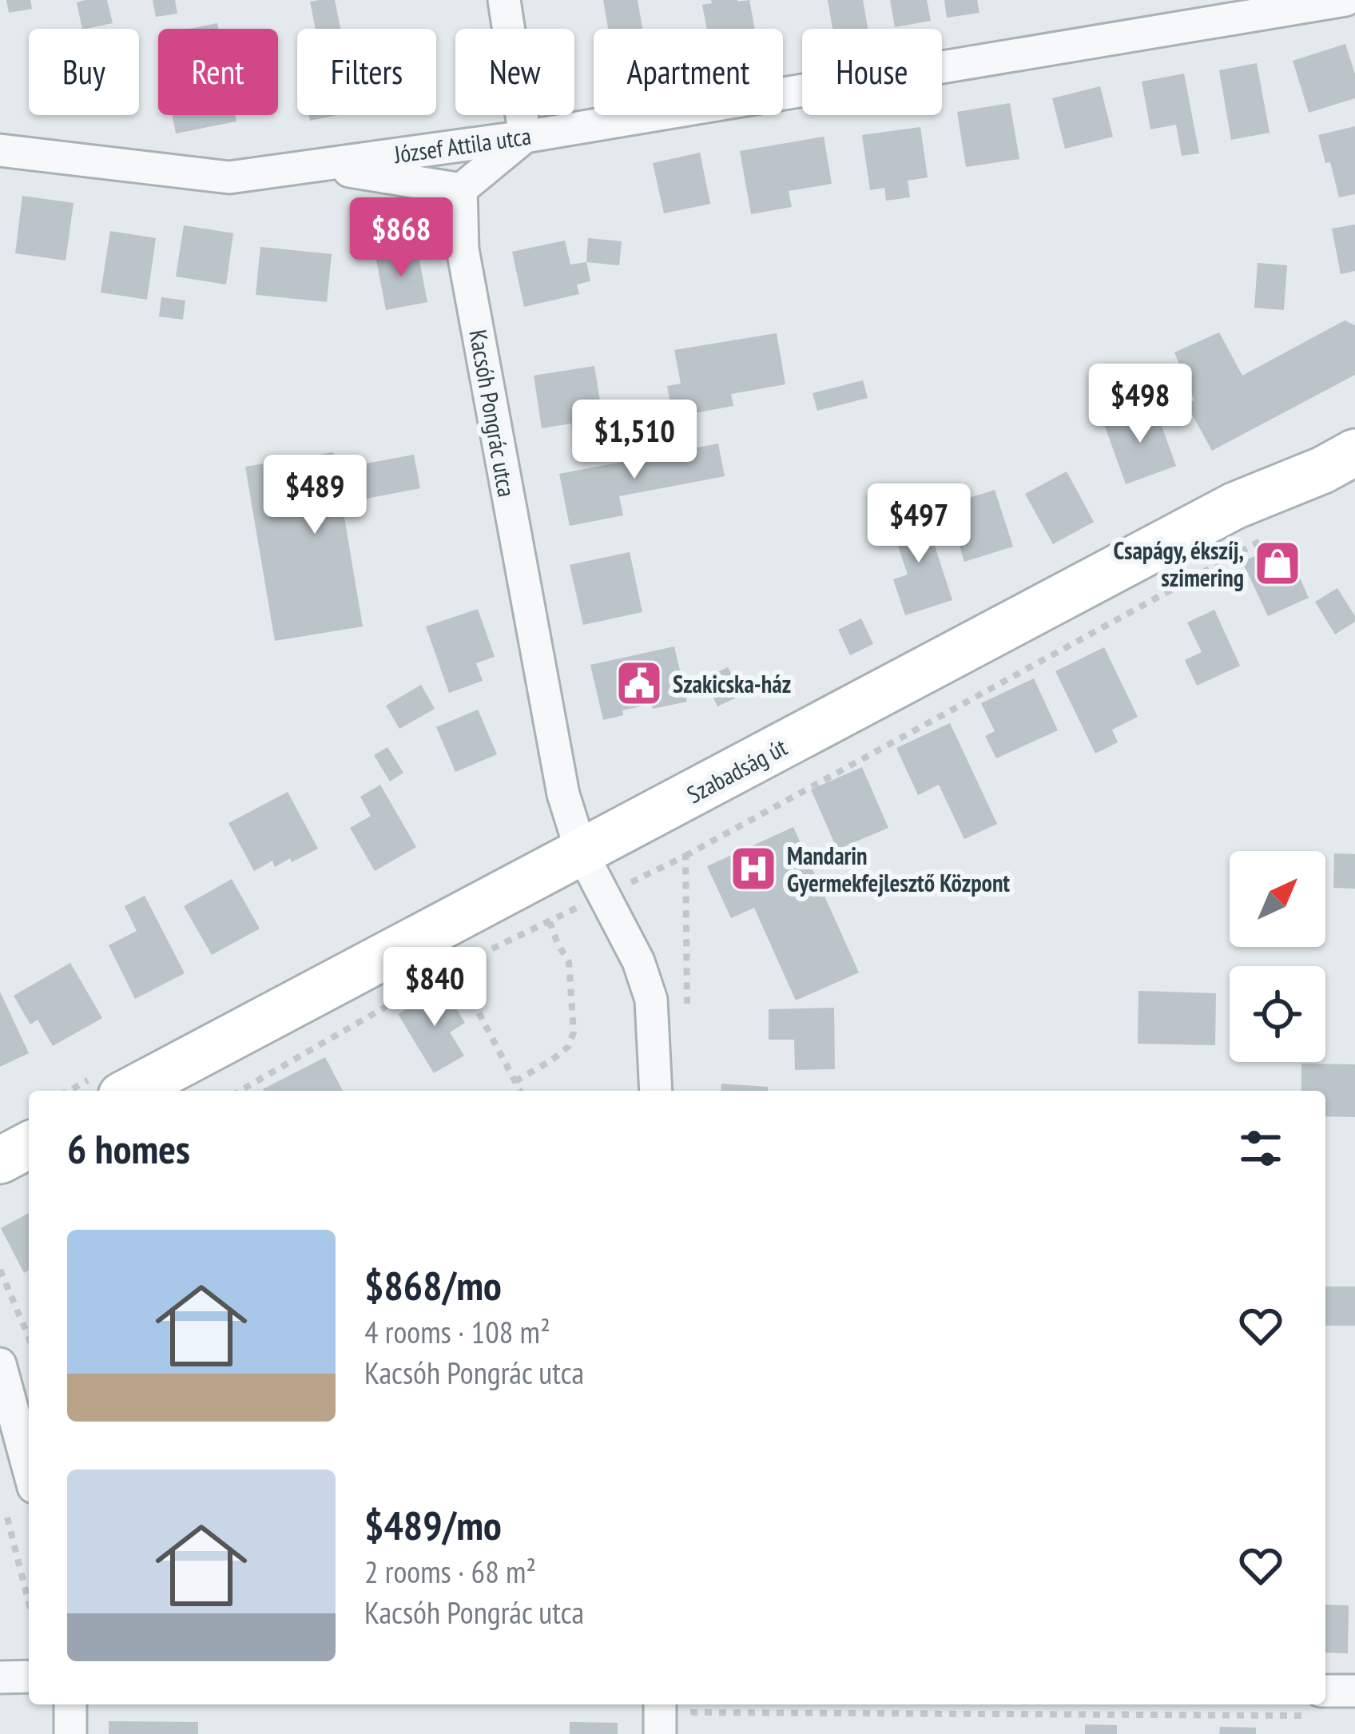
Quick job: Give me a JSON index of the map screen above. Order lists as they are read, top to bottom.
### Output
{
  "streets": {
    "street": ["József Attila utca", "Kacsóh Pongrác utca", "Szabadság út"]
  },
  "crossings": [
    ["József Attila utca", "Kacsóh Pongrác utca"],
    ["Kacsóh Pongrác utca", "Szabadság út"]
  ],
  "places": {
    "shop": ["Csapágy, ékszíj, szimering"],
    "public building": ["Szakicska-ház"],
    "hospital": ["Mandarin Gyermekfejlesztő Központ"]
  },
  "north": "top right",
  "page": {
    "chip": [
      "Buy",
      "Rent",
      "Filters",
      "New",
      "Apartment",
      "House"
    ],
    "price": [
      "$868",
      "$498",
      "$1,510",
      "$489",
      "$497",
      "$840"
    ],
    "heading": "6 homes",
    "list": [
      {
        "name": "$868/mo",
        "note": "4 rooms · 108 m² · Kacsóh Pongrác utca"
      },
      {
        "name": "$489/mo",
        "note": "2 rooms · 68 m² · Kacsóh Pongrác utca"
      }
    ]
  }
}
